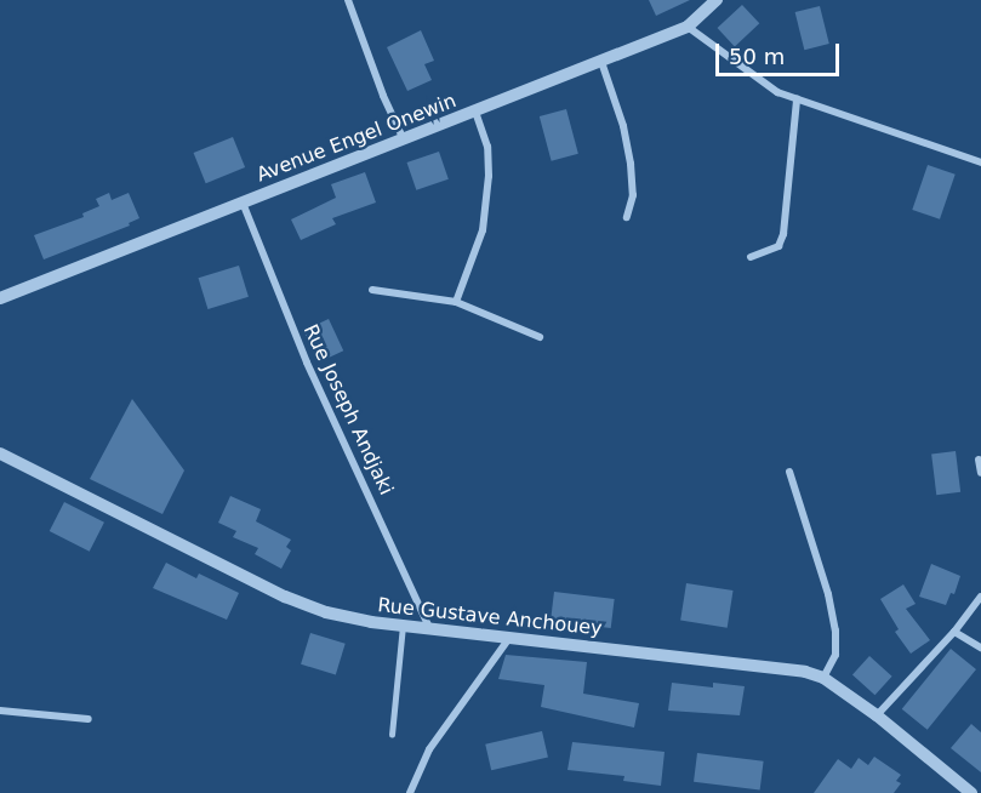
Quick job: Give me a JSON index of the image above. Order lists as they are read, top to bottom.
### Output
{
  "streets": {
    "street": ["Avenue Engel Onewin", "Rue Joseph Andjaki", "Rue Gustave Anchouey"]
  },
  "crossings": [
    ["Avenue Engel Onewin", "Rue Joseph Andjaki"],
    ["Rue Joseph Andjaki", "Rue Gustave Anchouey"]
  ],
  "scale_bar": "50 m"
}
